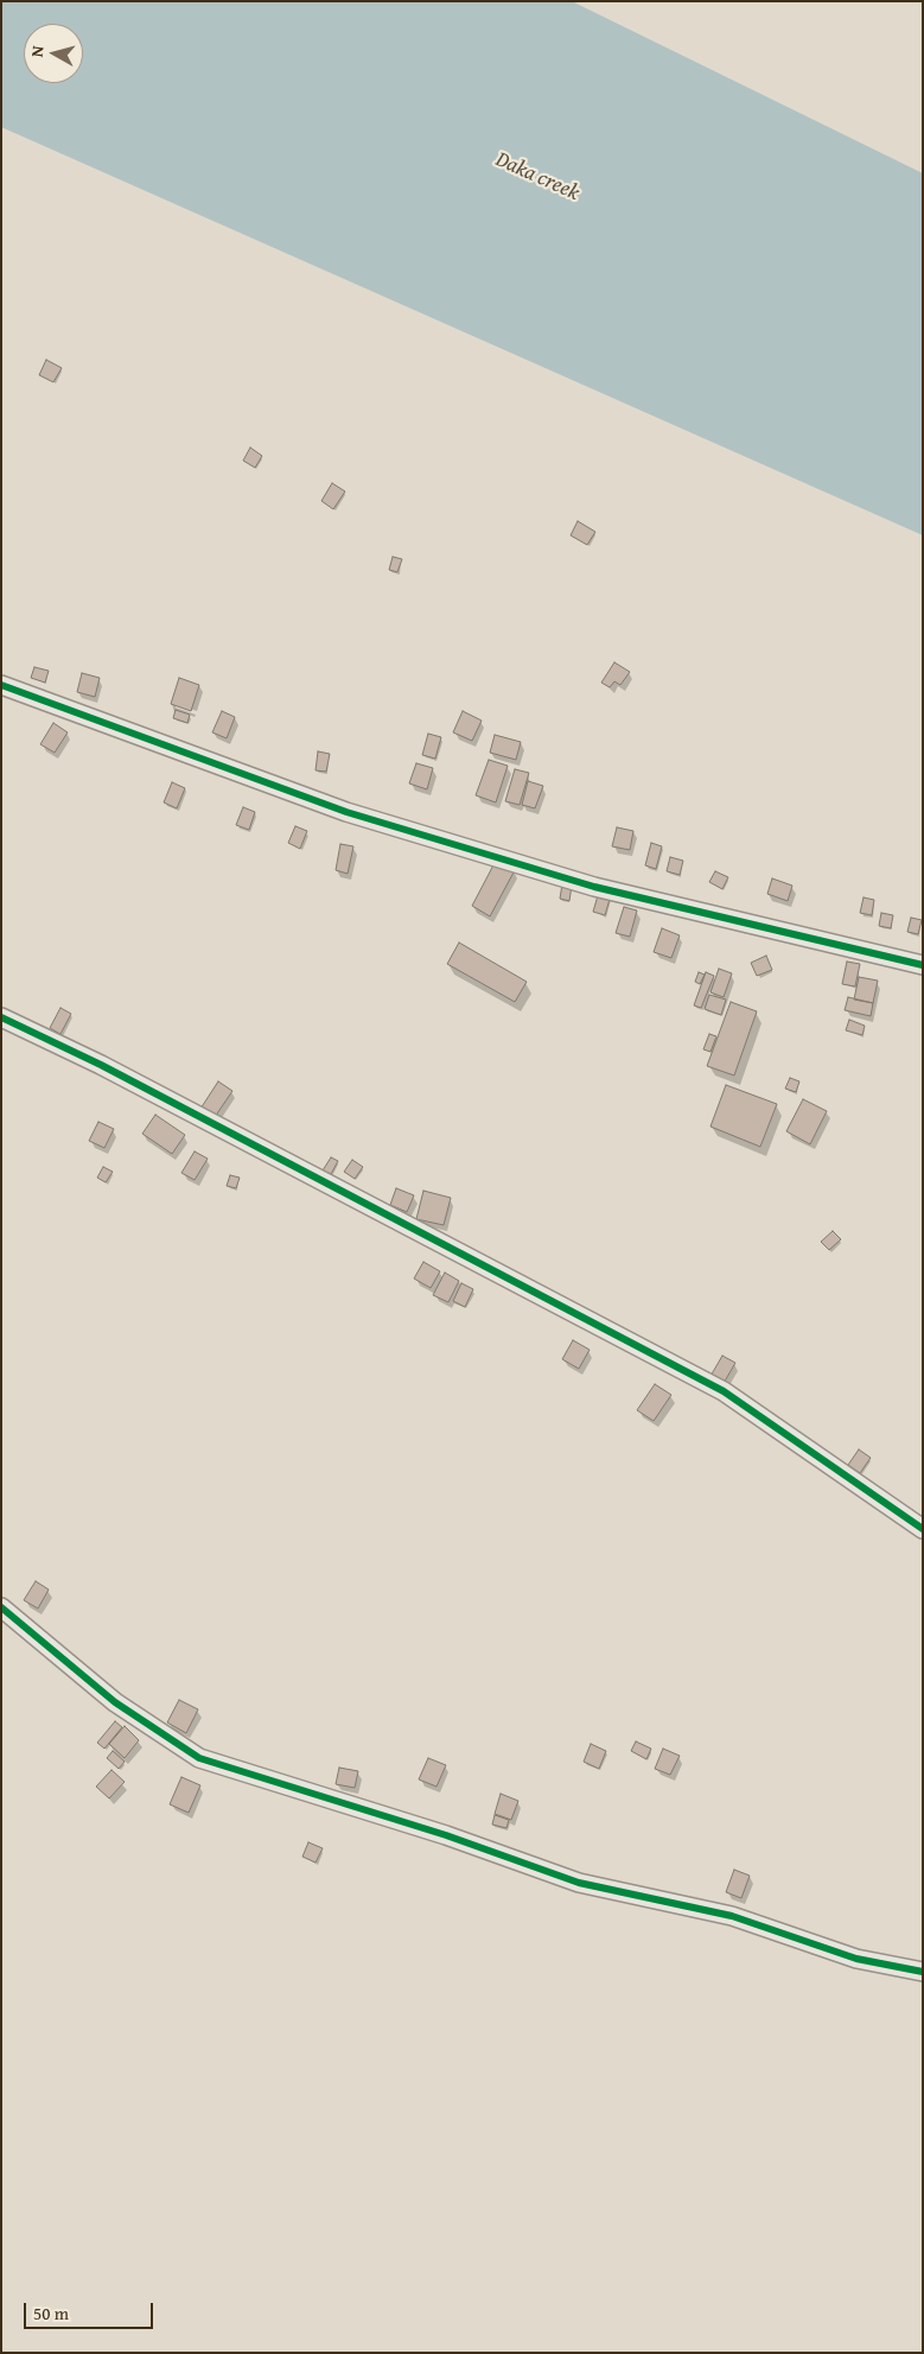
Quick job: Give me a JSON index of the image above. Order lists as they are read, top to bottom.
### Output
{
  "water": ["Daka creek"],
  "scale_bar": "50 m",
  "north": "left"
}
